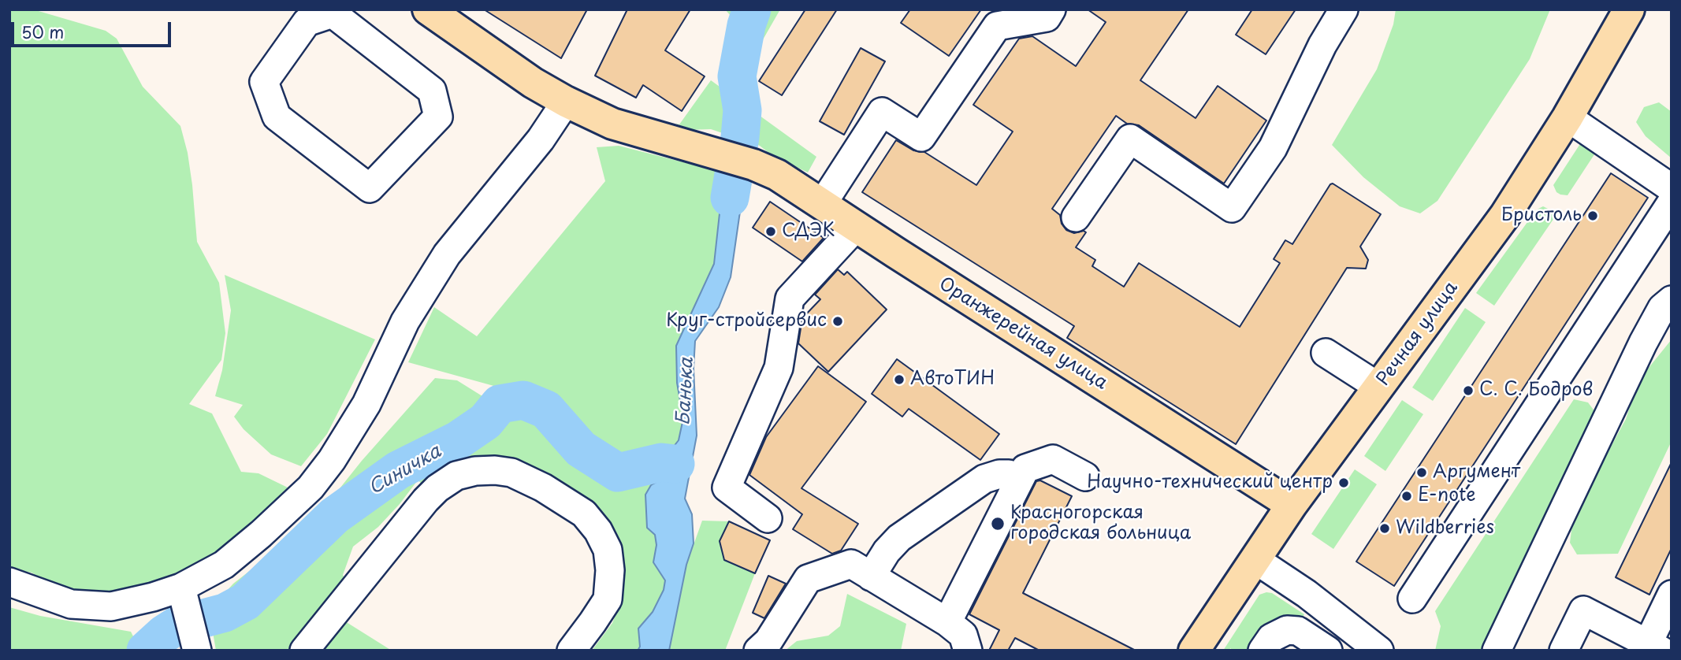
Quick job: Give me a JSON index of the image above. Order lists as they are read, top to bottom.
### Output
{
  "streets": {
    "main road": ["Оранжерейная улица", "Речная улица"]
  },
  "crossings": [
    ["Оранжерейная улица", "Речная улица"]
  ],
  "water": ["Банька", "Синичка"],
  "places": [
    "Бристоль",
    "СДЭК",
    "Круг-стройсервис",
    "АвтоТИН",
    "С. С. Бодров",
    "Аргумент",
    "Научно-технический центр",
    "E-note",
    "Красногорская городская больница",
    "Wildberries"
  ],
  "scale_bar": "50 m"
}
